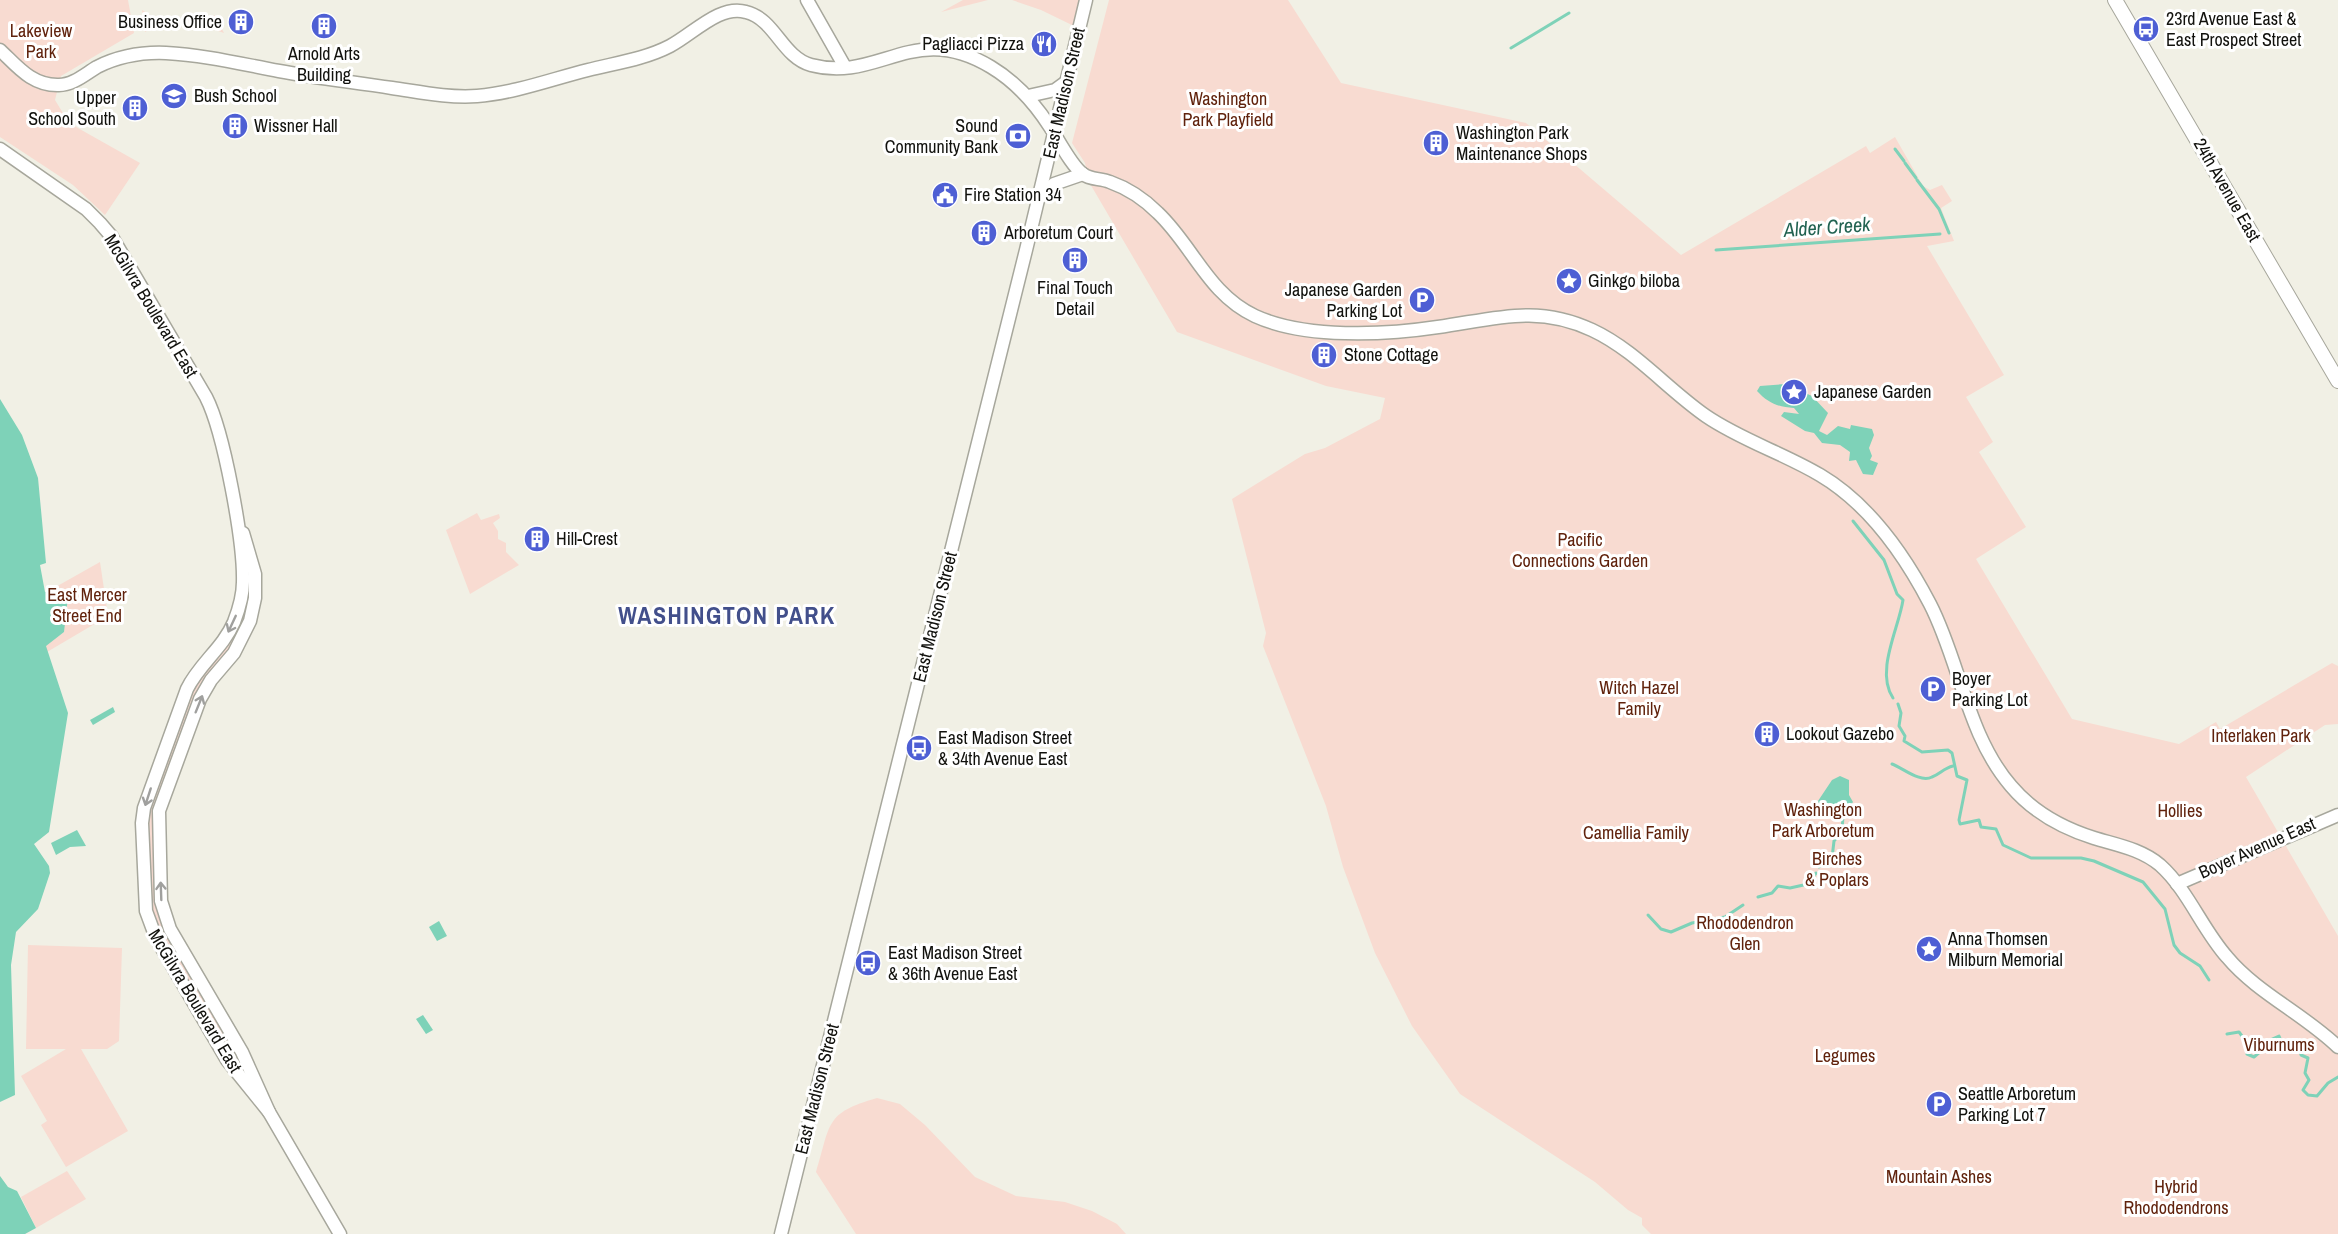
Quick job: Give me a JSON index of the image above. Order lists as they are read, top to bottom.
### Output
{
  "streets": {
    "main road": [
      "East Madison Street",
      "24th Avenue East",
      "McGilvra Boulevard East",
      "Boyer Avenue East"
    ]
  },
  "districts": ["WASHINGTON PARK"],
  "water": ["Alder Creek"],
  "parks": [
    "Lakeview Park",
    "Washington Park Playfield",
    "Pacific Connections Garden",
    "East Mercer Street End",
    "Witch Hazel Family",
    "Interlaken Park",
    "Washington Park Arboretum",
    "Hollies",
    "Camellia Family",
    "Birches & Poplars",
    "Rhododendron Glen",
    "Viburnums",
    "Legumes",
    "Mountain Ashes",
    "Hybrid Rhododendrons"
  ],
  "places": {
    "building": [
      "Business Office",
      "Arnold Arts Building",
      "Upper School South",
      "Wissner Hall",
      "Washington Park Maintenance Shops",
      "Arboretum Court",
      "Final Touch Detail",
      "Stone Cottage",
      "Hill-Crest",
      "Lookout Gazebo"
    ],
    "bus stop": ["23rd Avenue East & East Prospect Street", "East Madison Street & 34th Avenue East", "East Madison Street & 36th Avenue East"],
    "restaurant": ["Pagliacci Pizza"],
    "school or university": ["Bush School"],
    "bank": ["Sound Community Bank"],
    "public building": ["Fire Station 34"],
    "place": ["Ginkgo biloba", "Japanese Garden", "Anna Thomsen Milburn Memorial"],
    "parking": ["Japanese Garden Parking Lot", "Boyer Parking Lot", "Seattle Arboretum Parking Lot 7"]
  }
}
